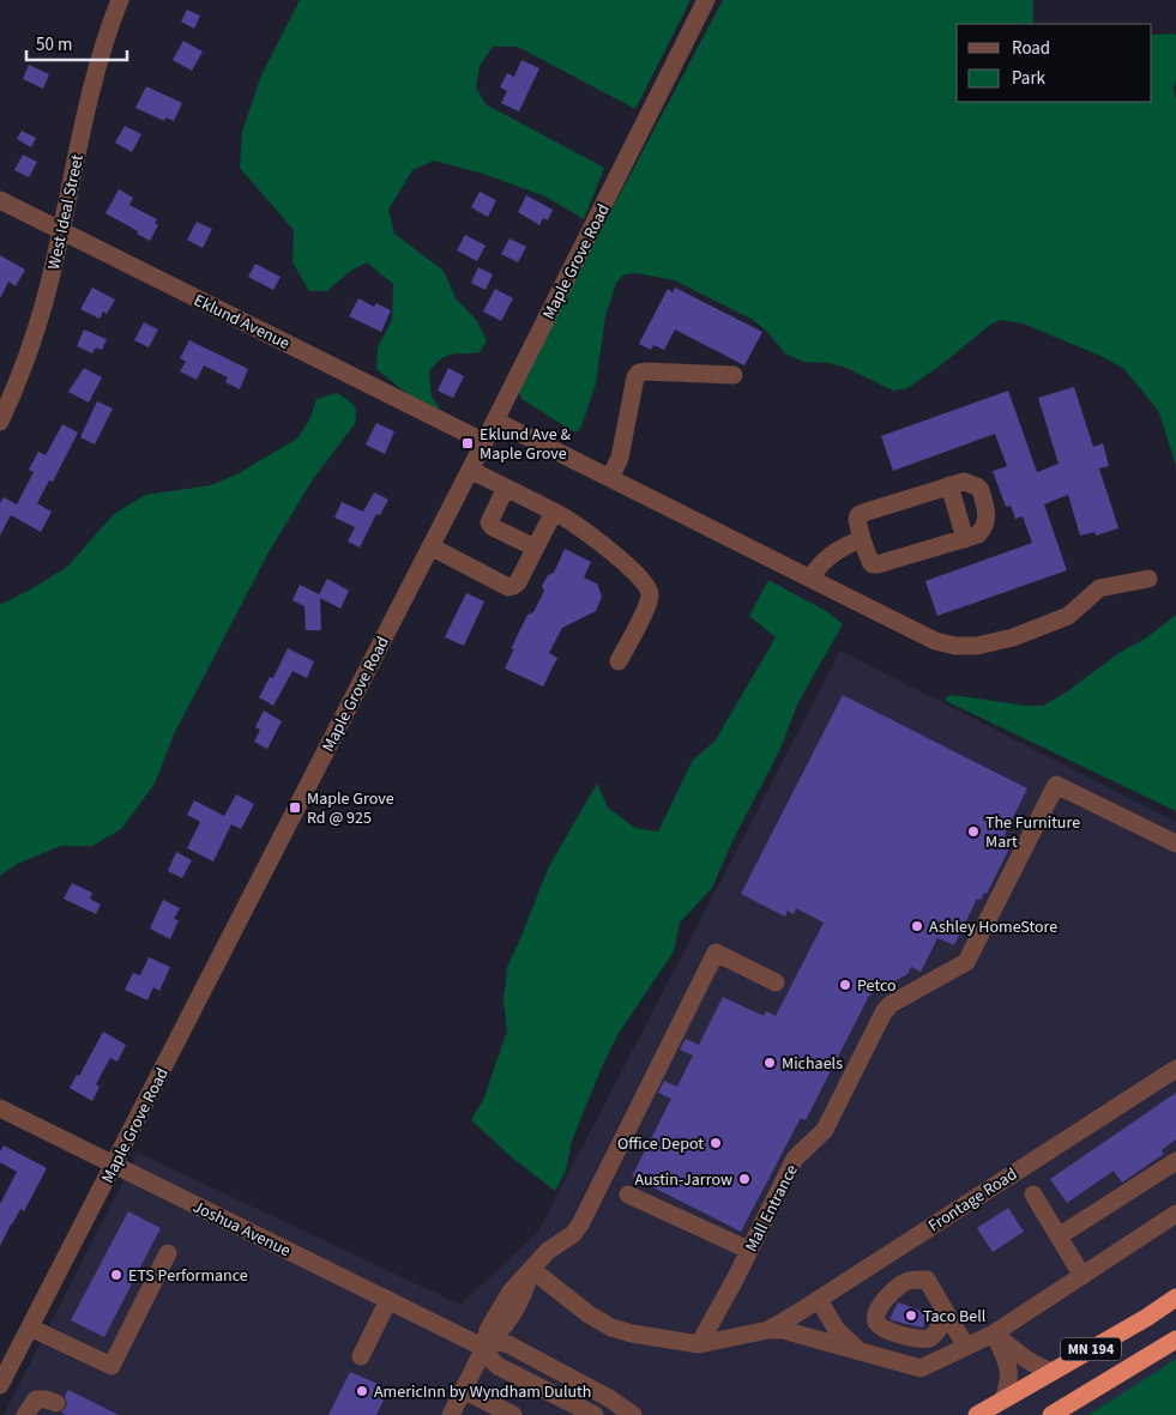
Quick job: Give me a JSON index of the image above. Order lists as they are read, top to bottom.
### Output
{
  "streets": {
    "highway": ["MN 194"],
    "street": [
      "West Ideal Street",
      "Maple Grove Road",
      "Eklund Avenue",
      "Frontage Road",
      "Mall Entrance",
      "Joshua Avenue"
    ]
  },
  "crossings": [
    ["West Ideal Street", "Eklund Avenue"],
    ["Maple Grove Road", "Eklund Avenue"],
    ["Maple Grove Road", "Joshua Avenue"],
    ["Frontage Road", "Mall Entrance"]
  ],
  "places": {
    "transit": ["Eklund Ave & Maple Grove", "Maple Grove Rd @ 925"],
    "other": [
      "The Furniture Mart",
      "Ashley HomeStore",
      "Petco",
      "Michaels",
      "Office Depot",
      "Austin-Jarrow",
      "ETS Performance",
      "Taco Bell",
      "AmericInn by Wyndham Duluth"
    ]
  },
  "legend": ["Road", "Park"],
  "scale_bar": "50 m"
}
